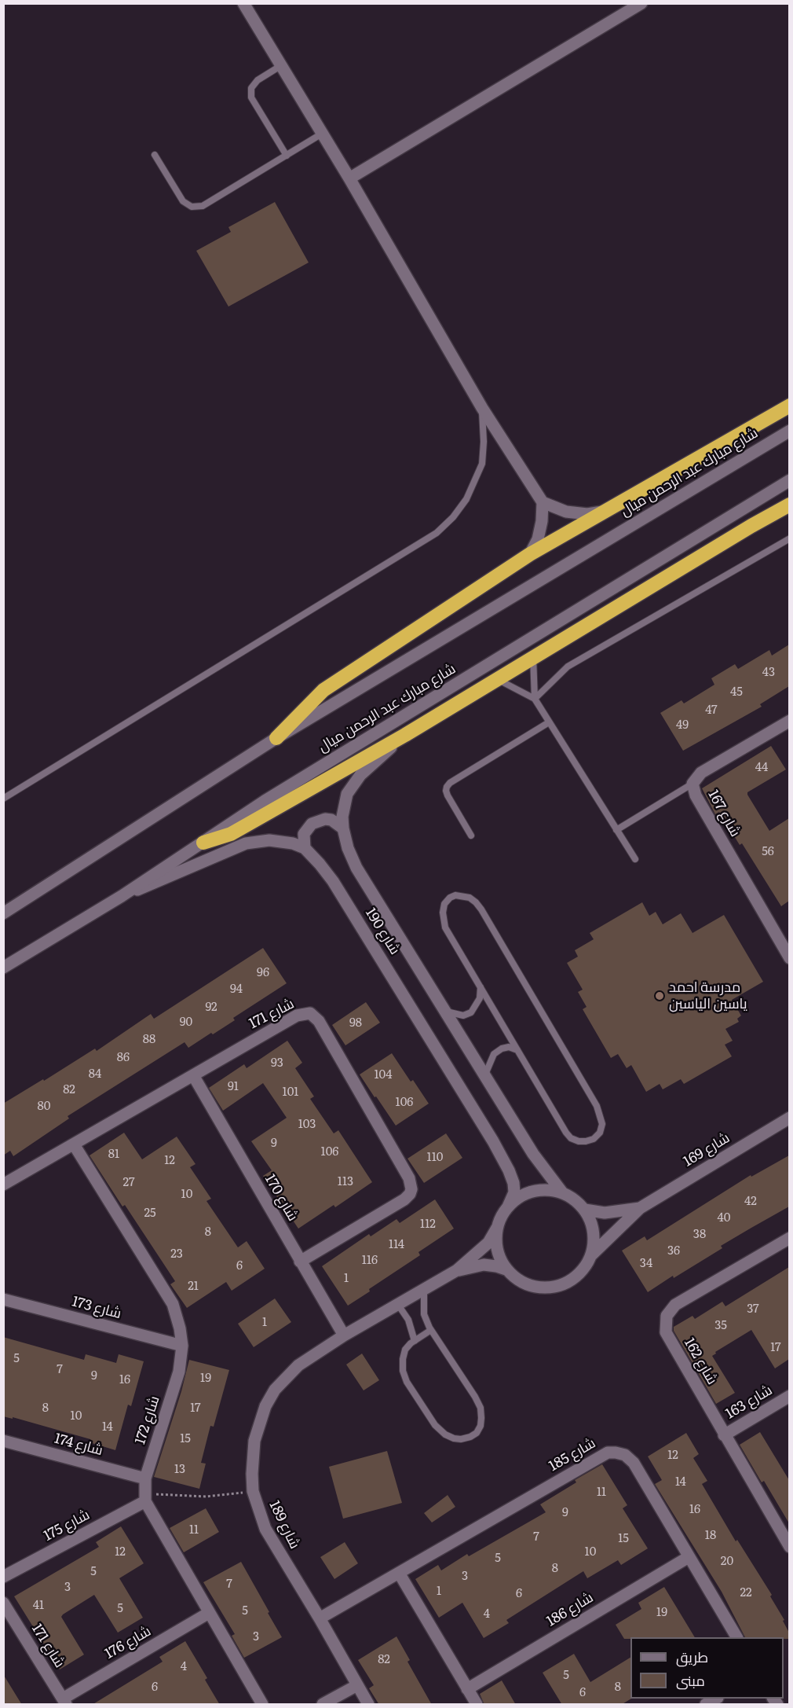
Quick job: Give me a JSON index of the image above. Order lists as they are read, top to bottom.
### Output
{
  "streets": {
    "street": [
      "شارع مبارك عبد الرحمن ميال",
      "شارع 167",
      "شارع 190",
      "شارع 171",
      "شارع 169",
      "شارع 170",
      "شارع 173",
      "شارع 162",
      "شارع 163",
      "شارع 172",
      "شارع 174",
      "شارع 185",
      "شارع 189",
      "شارع 175",
      "شارع 186",
      "شارع 176"
    ]
  },
  "crossings": [
    ["شارع 190", "شارع 169"],
    ["شارع 190", "شارع 189"],
    ["شارع 171", "شارع 170"],
    ["شارع 171", "شارع 172"],
    ["شارع 171", "شارع 176"],
    ["شارع 169", "شارع 189"],
    ["شارع 170", "شارع 189"],
    ["شارع 173", "شارع 172"],
    ["شارع 162", "شارع 163"],
    ["شارع 172", "شارع 174"],
    ["شارع 172", "شارع 175"],
    ["شارع 172", "شارع 176"],
    ["شارع 185", "شارع 189"],
    ["شارع 185", "شارع 186"]
  ],
  "places": ["مدرسة احمد ياسين الياسين"],
  "house_numbers": [
    "43",
    "45",
    "47",
    "49",
    "44",
    "56",
    "96",
    "94",
    "92",
    "90",
    "98",
    "88",
    "86",
    "93",
    "84",
    "104",
    "91",
    "82",
    "101",
    "106",
    "80",
    "103",
    "9",
    "106",
    "81",
    "110",
    "12",
    "113",
    "27",
    "10",
    "42",
    "25",
    "40",
    "112",
    "8",
    "38",
    "114",
    "36",
    "23",
    "116",
    "34",
    "6",
    "1",
    "21",
    "37",
    "1",
    "35",
    "17",
    "5",
    "7",
    "9",
    "19",
    "16",
    "8",
    "17",
    "10",
    "14",
    "15",
    "12",
    "13",
    "14",
    "11",
    "16",
    "9",
    "11",
    "18",
    "7",
    "15",
    "12",
    "10",
    "5",
    "20",
    "8",
    "5",
    "3",
    "7",
    "3",
    "1",
    "22",
    "6",
    "41",
    "5",
    "5",
    "19",
    "4",
    "3",
    "82",
    "4",
    "5",
    "6",
    "8",
    "6"
  ],
  "legend": ["طريق", "مبنى"]
}
